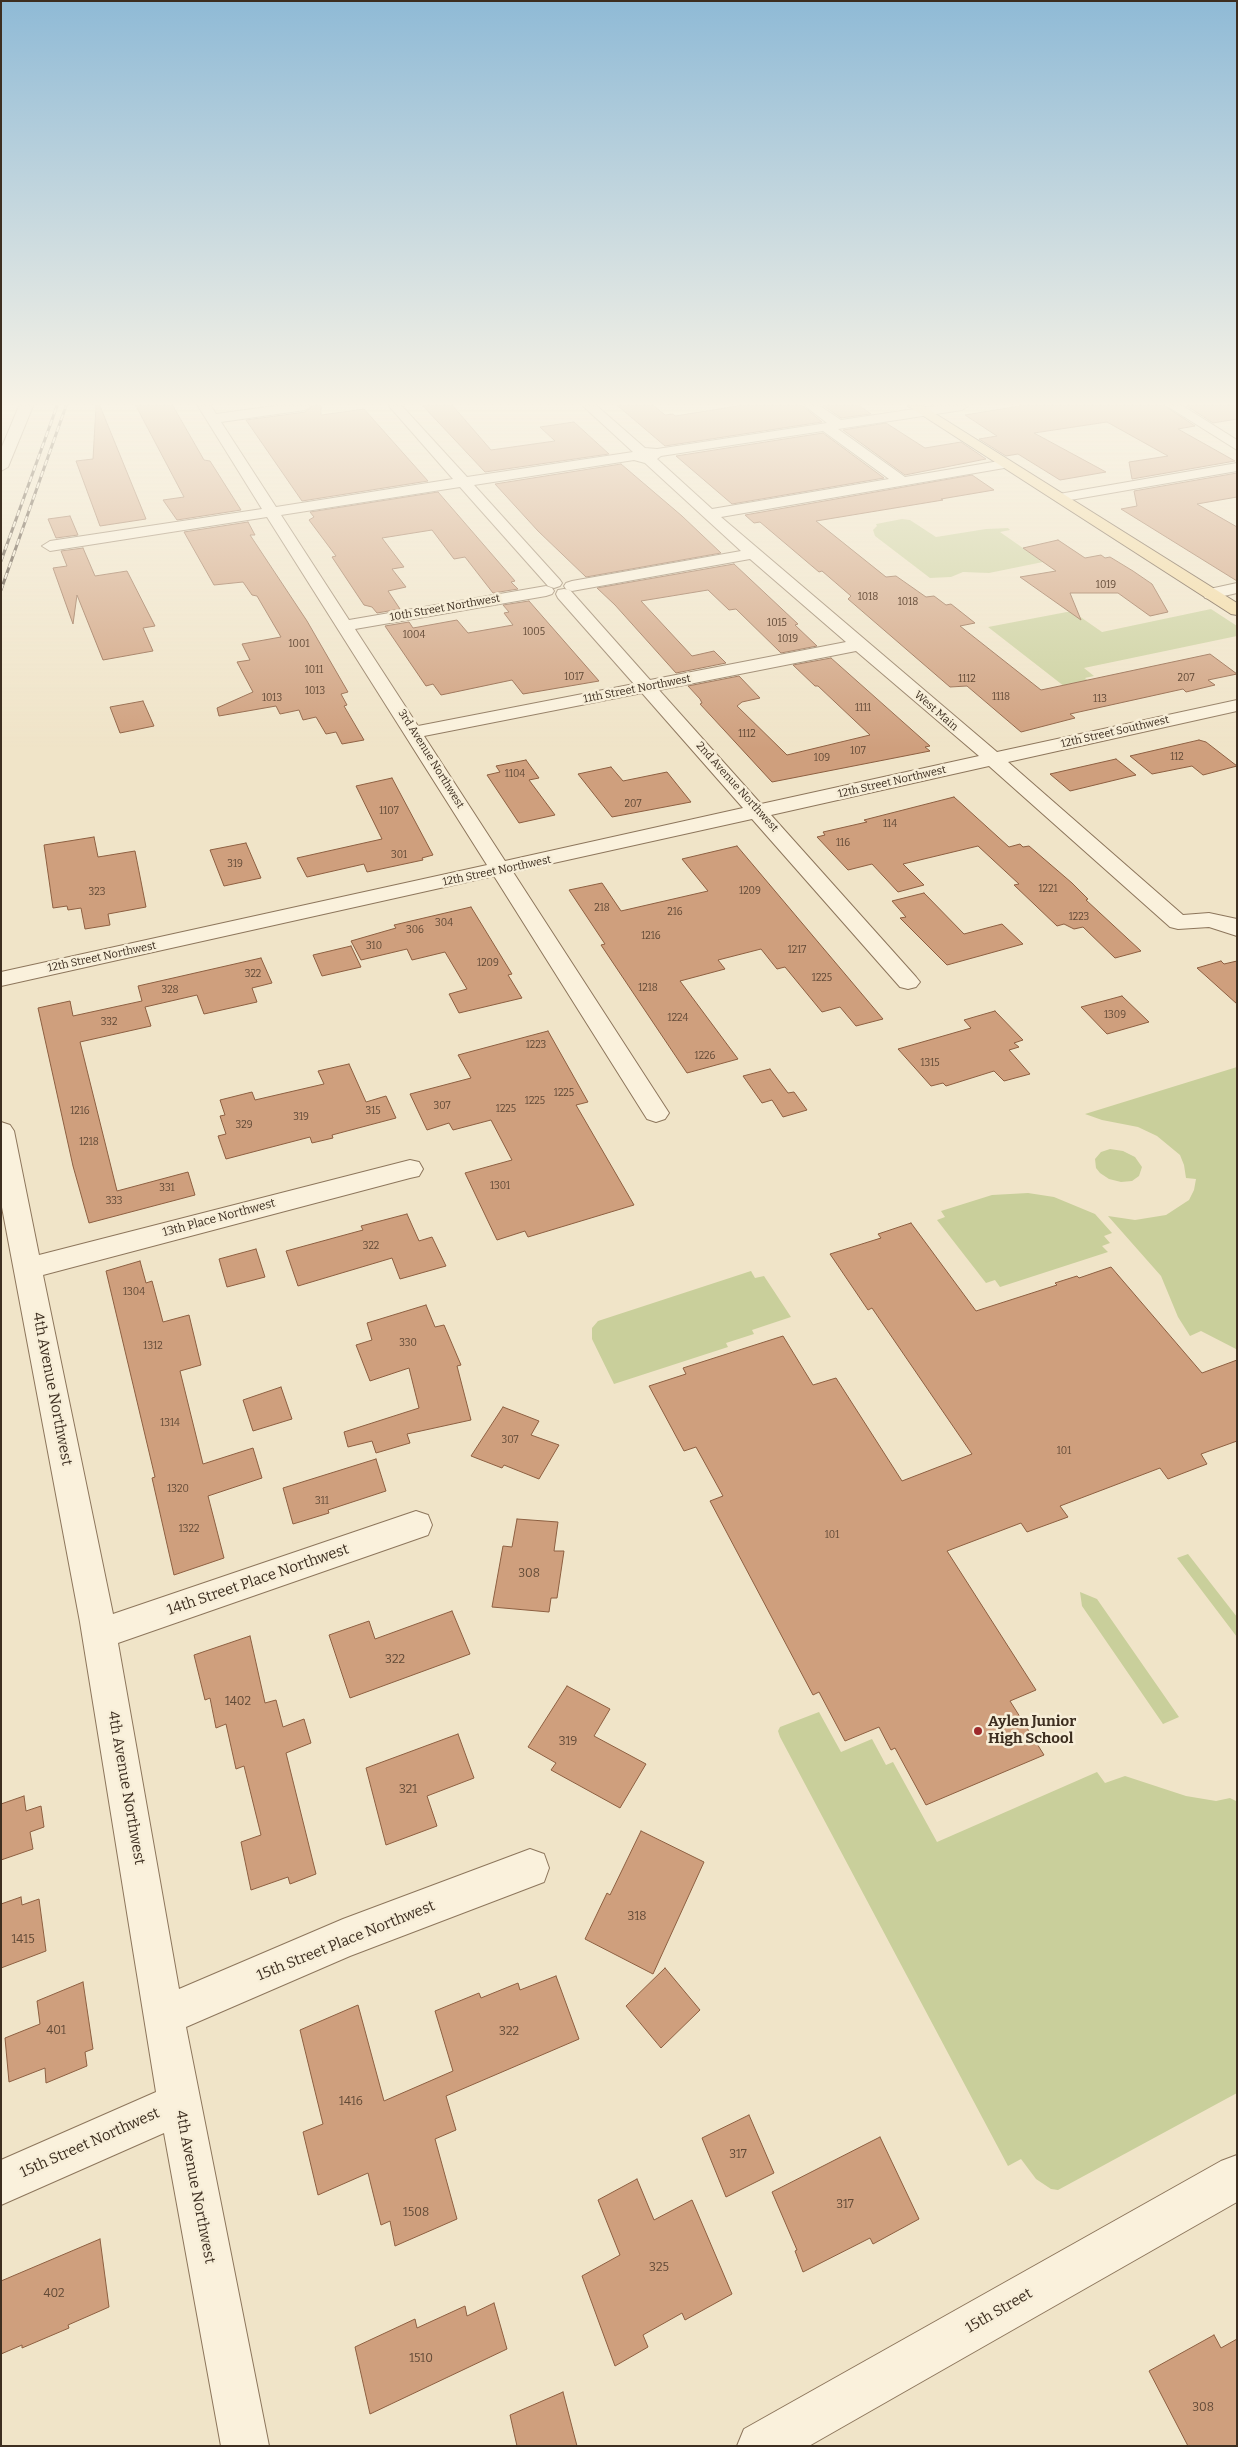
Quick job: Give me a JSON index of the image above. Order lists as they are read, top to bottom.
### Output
{
  "streets": {
    "street": [
      "10th Street Northwest",
      "11th Street Northwest",
      "West Main",
      "12th Street Southwest",
      "3rd Avenue Northwest",
      "12th Street Northwest",
      "2nd Avenue Northwest",
      "13th Place Northwest",
      "4th Avenue Northwest",
      "14th Street Place Northwest",
      "15th Street Place Northwest",
      "15th Street Northwest",
      "15th Street"
    ]
  },
  "crossings": [
    ["10th Street Northwest", "West Main"],
    ["10th Street Northwest", "3rd Avenue Northwest"],
    ["10th Street Northwest", "2nd Avenue Northwest"],
    ["11th Street Northwest", "West Main"],
    ["11th Street Northwest", "3rd Avenue Northwest"],
    ["11th Street Northwest", "2nd Avenue Northwest"],
    ["West Main", "12th Street Southwest"],
    ["West Main", "12th Street Northwest"],
    ["12th Street Southwest", "12th Street Northwest"],
    ["3rd Avenue Northwest", "12th Street Northwest"],
    ["12th Street Northwest", "2nd Avenue Northwest"],
    ["13th Place Northwest", "4th Avenue Northwest"],
    ["4th Avenue Northwest", "14th Street Place Northwest"],
    ["4th Avenue Northwest", "15th Street Place Northwest"],
    ["4th Avenue Northwest", "15th Street Northwest"]
  ],
  "places": ["Aylen Junior High School"],
  "house_numbers": [
    "1019",
    "1018",
    "1018",
    "1015",
    "1005",
    "1004",
    "1019",
    "1001",
    "1011",
    "1017",
    "207",
    "1112",
    "1013",
    "1118",
    "1013",
    "113",
    "1111",
    "1112",
    "107",
    "112",
    "109",
    "1104",
    "207",
    "1107",
    "114",
    "116",
    "301",
    "319",
    "1221",
    "1209",
    "323",
    "218",
    "216",
    "1223",
    "304",
    "306",
    "1216",
    "310",
    "1217",
    "1209",
    "322",
    "1225",
    "1218",
    "328",
    "1309",
    "1224",
    "332",
    "1223",
    "1226",
    "1315",
    "1225",
    "1225",
    "307",
    "1225",
    "1216",
    "315",
    "319",
    "329",
    "1218",
    "1301",
    "331",
    "333",
    "322",
    "1304",
    "330",
    "1312",
    "1314",
    "307",
    "101",
    "1320",
    "311",
    "1322",
    "101",
    "308",
    "322",
    "1402",
    "319",
    "321",
    "318",
    "1415",
    "401",
    "322",
    "1416",
    "317",
    "317",
    "1508",
    "325",
    "402",
    "1510",
    "308"
  ]
}
